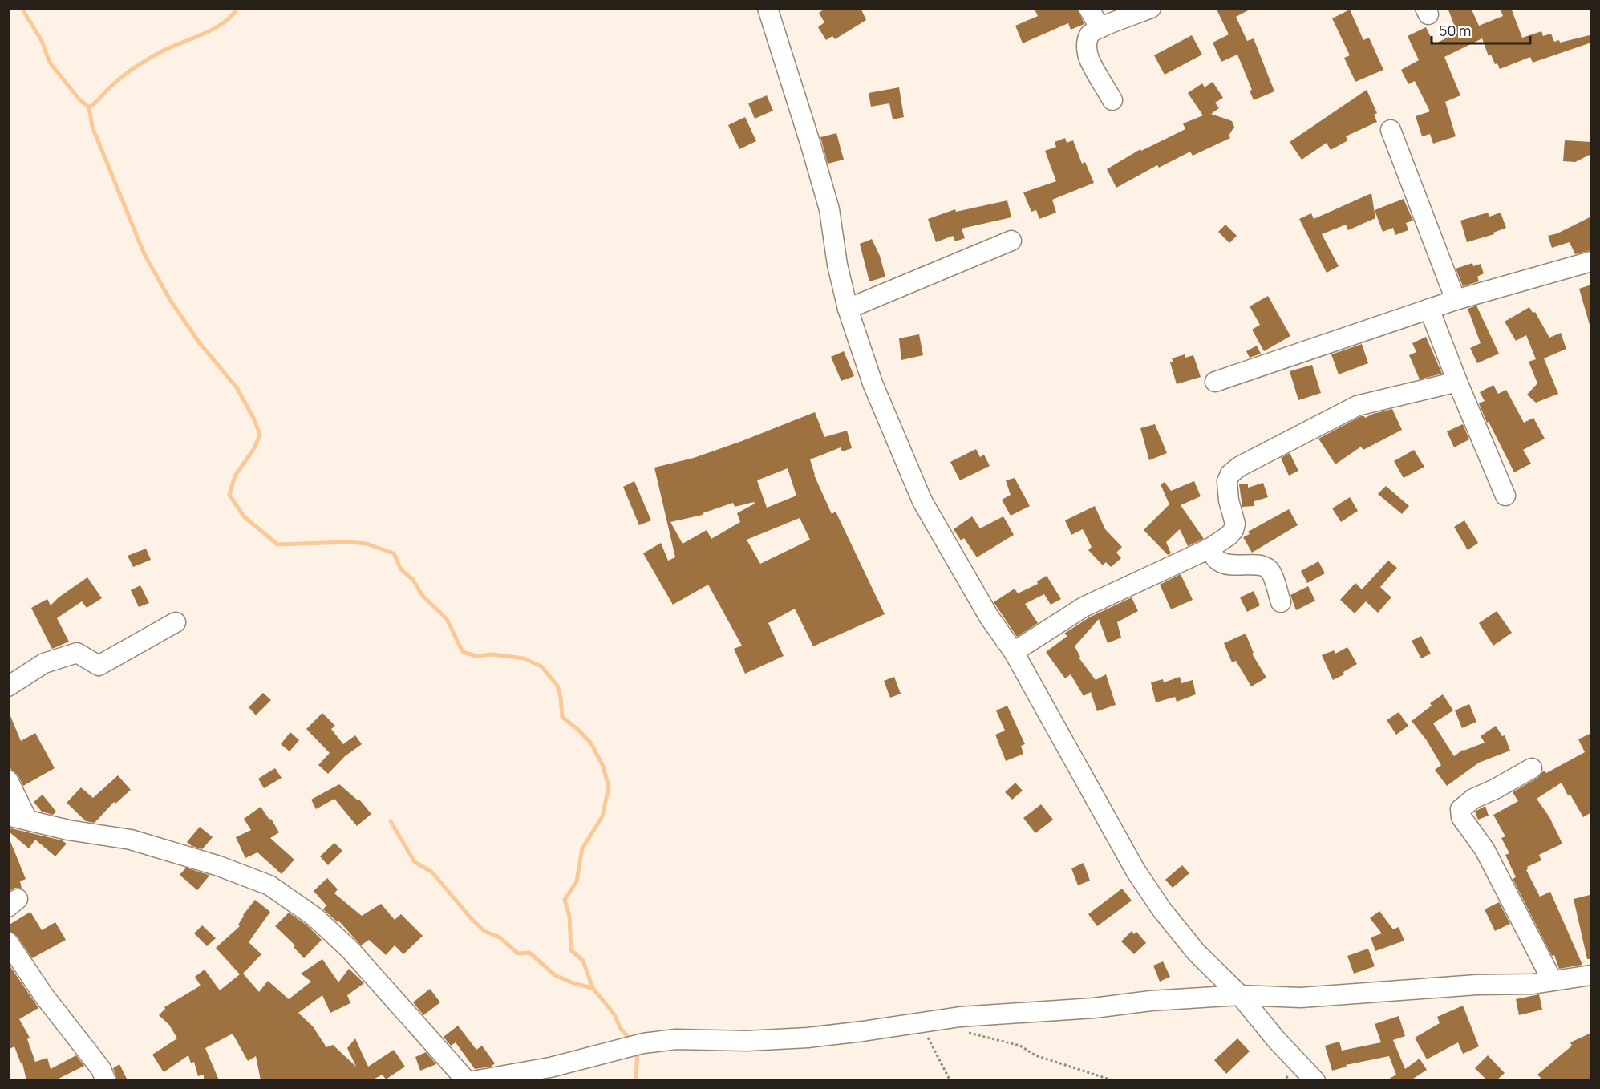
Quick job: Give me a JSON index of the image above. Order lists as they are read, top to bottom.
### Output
{
  "scale_bar": "50 m"
}
